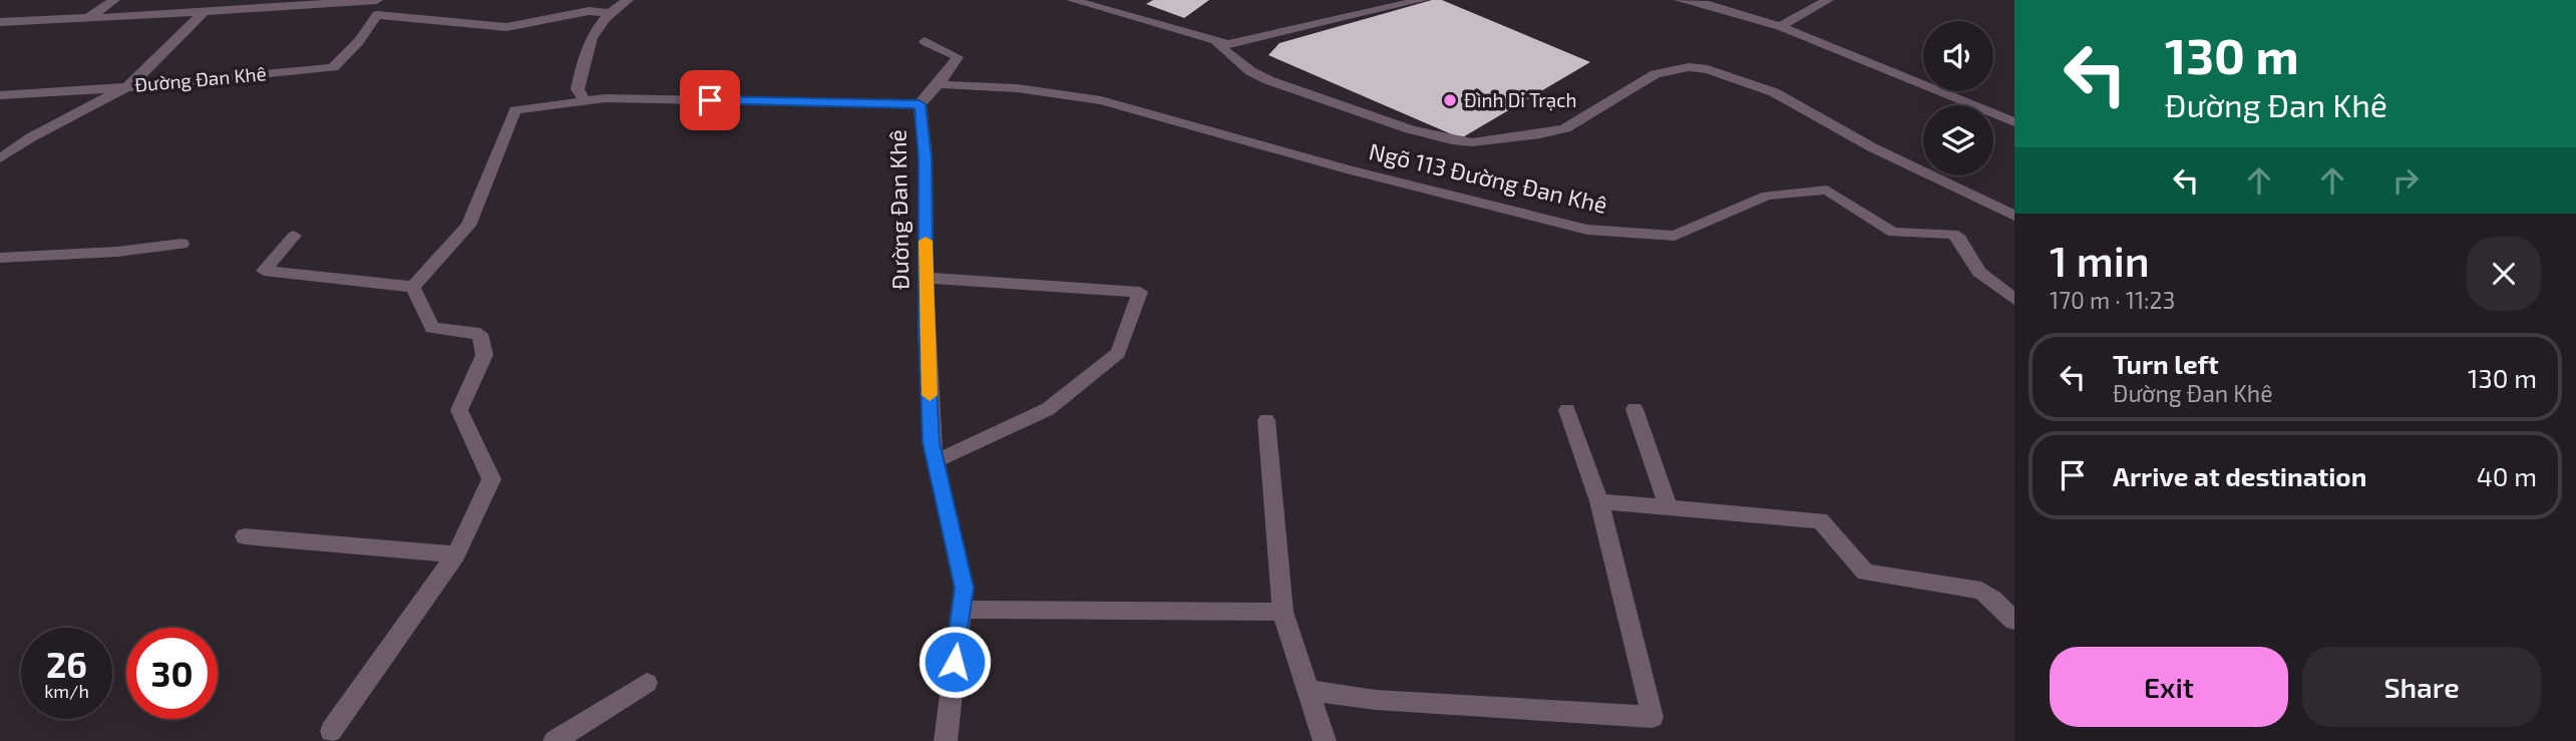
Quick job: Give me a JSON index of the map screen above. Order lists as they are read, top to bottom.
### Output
{
  "streets": {
    "street": ["Đường Đan Khê", "Ngõ 113 Đường Đan Khê"]
  },
  "places": ["Đình Di Trạch"],
  "page": {
    "turn": ["130 m", "Đường Đan Khê"],
    "heading": ["1 min", "170 m · 11:23"],
    "list": [
      {
        "name": "Turn left",
        "note": "Đường Đan Khê",
        "value": "130 m"
      },
      {
        "name": "Arrive at destination",
        "value": "40 m"
      }
    ],
    "speed": "26 km/h",
    "limit": "30",
    "buttons": ["Exit", "Share"]
  }
}
